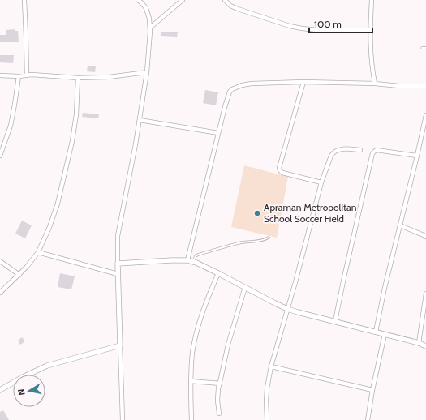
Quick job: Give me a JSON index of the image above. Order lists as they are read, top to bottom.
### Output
{
  "places": ["Apraman Metropolitan School Soccer Field"],
  "scale_bar": "100 m",
  "north": "left"
}
